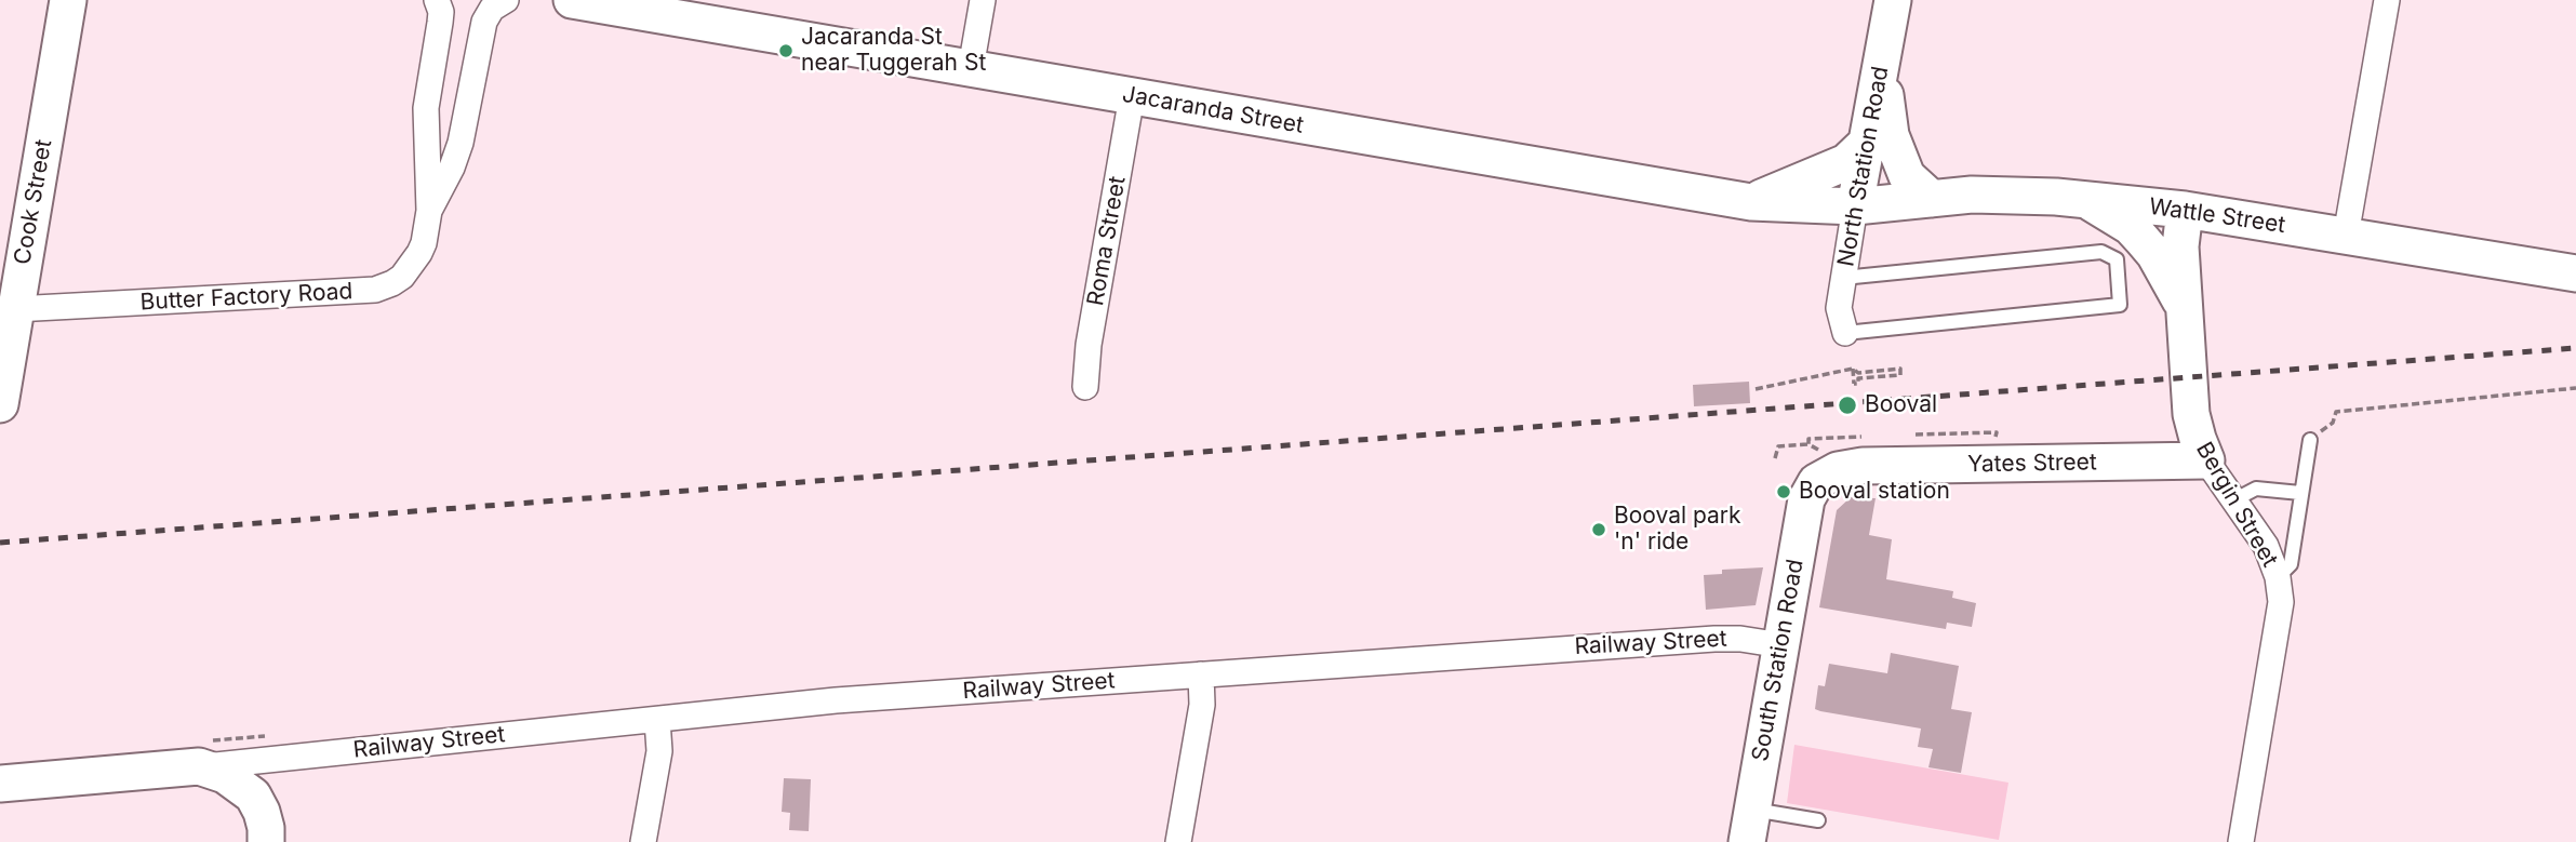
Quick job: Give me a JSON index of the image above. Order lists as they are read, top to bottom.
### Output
{
  "streets": {
    "street": [
      "Jacaranda Street",
      "North Station Road",
      "Cook Street",
      "Wattle Street",
      "Roma Street",
      "Butter Factory Road",
      "Yates Street",
      "Bergin Street",
      "Railway Street",
      "South Station Road"
    ]
  },
  "crossings": [
    ["Jacaranda Street", "North Station Road"],
    ["Jacaranda Street", "Wattle Street"],
    ["Jacaranda Street", "Roma Street"],
    ["North Station Road", "Wattle Street"],
    ["Cook Street", "Butter Factory Road"],
    ["Wattle Street", "Bergin Street"],
    ["Yates Street", "Bergin Street"],
    ["Yates Street", "South Station Road"],
    ["Railway Street", "South Station Road"]
  ],
  "places": [
    "Jacaranda St near Tuggerah St",
    "Booval",
    "Booval station",
    "Booval park 'n' ride"
  ]
}
